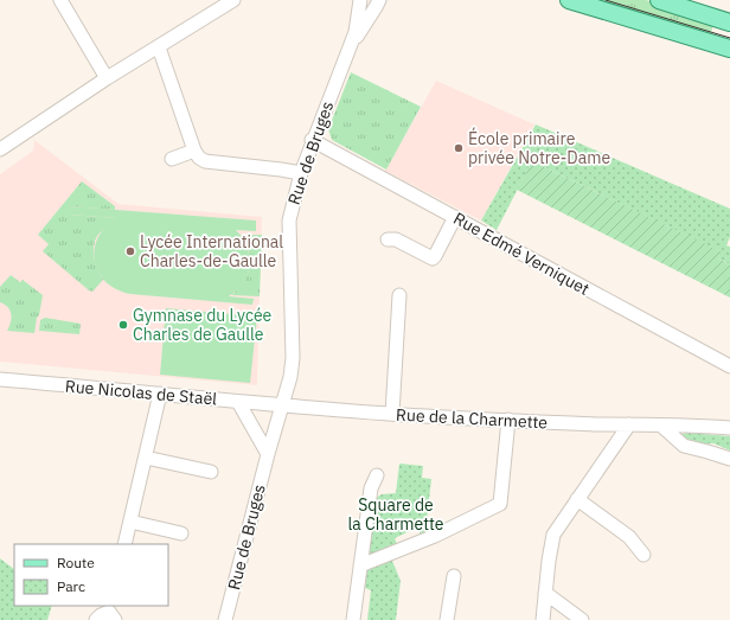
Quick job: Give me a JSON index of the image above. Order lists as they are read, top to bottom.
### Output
{
  "streets": {
    "street": [
      "Rue de Bruges",
      "Rue Edmé Verniquet",
      "Rue Nicolas de Staël",
      "Rue de la Charmette"
    ]
  },
  "crossings": [
    ["Rue de Bruges", "Rue Edmé Verniquet"],
    ["Rue de Bruges", "Rue Nicolas de Staël"],
    ["Rue de Bruges", "Rue de la Charmette"],
    ["Rue Nicolas de Staël", "Rue de la Charmette"]
  ],
  "parks": ["Square de la Charmette"],
  "places": ["École primaire privée Notre-Dame", "Lycée International Charles-de-Gaulle", "Gymnase du Lycée Charles de Gaulle"],
  "legend": ["Route", "Parc"]
}
